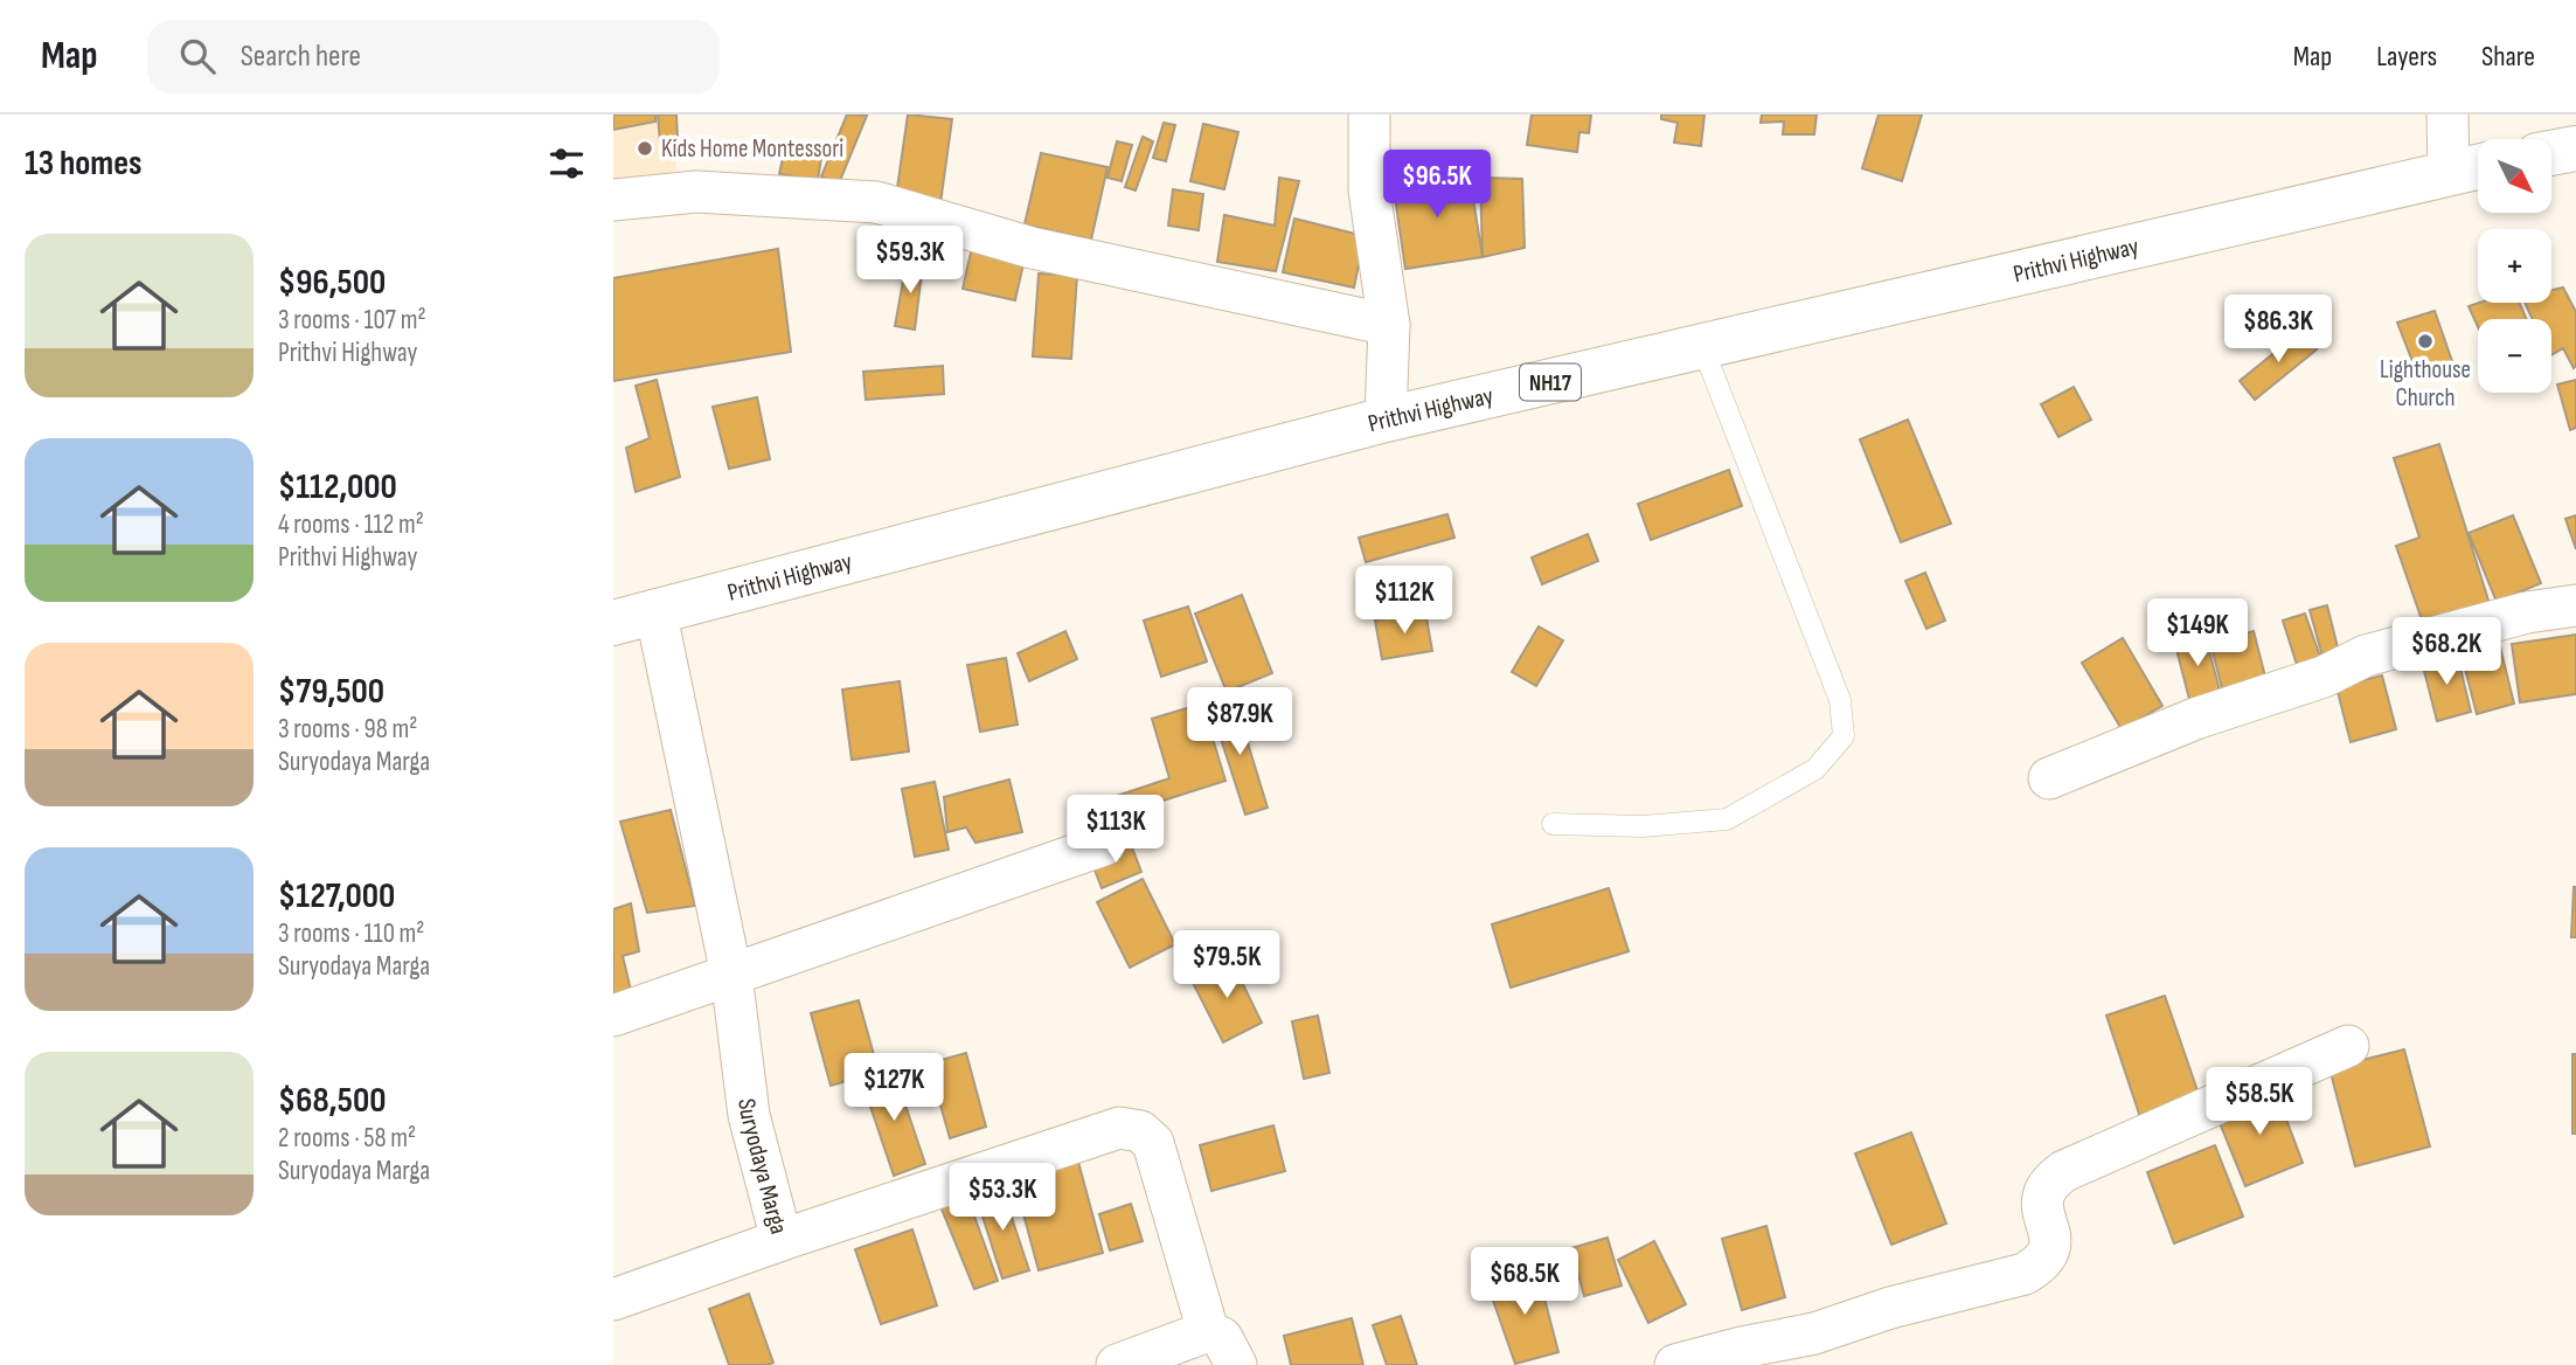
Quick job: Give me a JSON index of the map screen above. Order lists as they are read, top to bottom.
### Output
{
  "streets": {
    "highway": ["Prithvi Highway", "NH17"],
    "street": ["Suryodaya Marga"]
  },
  "crossings": [
    ["Prithvi Highway", "Suryodaya Marga"]
  ],
  "places": ["Kids Home Montessori", "Lighthouse Church"],
  "north": "bottom right",
  "page": {
    "header": "Map",
    "search": "Search here",
    "nav": ["Map", "Layers", "Share"],
    "heading": "13 homes",
    "map_buttons": ["+", "−"],
    "price": [
      "$96.5K",
      "$59.3K",
      "$86.3K",
      "$112K",
      "$149K",
      "$68.2K",
      "$87.9K",
      "$113K",
      "$79.5K",
      "$127K",
      "$58.5K",
      "$53.3K",
      "$68.5K"
    ],
    "list": [
      {
        "name": "$96,500",
        "note": "3 rooms · 107 m² · Prithvi Highway"
      },
      {
        "name": "$112,000",
        "note": "4 rooms · 112 m² · Prithvi Highway"
      },
      {
        "name": "$79,500",
        "note": "3 rooms · 98 m² · Suryodaya Marga"
      },
      {
        "name": "$127,000",
        "note": "3 rooms · 110 m² · Suryodaya Marga"
      },
      {
        "name": "$68,500",
        "note": "2 rooms · 58 m² · Suryodaya Marga"
      }
    ]
  }
}
